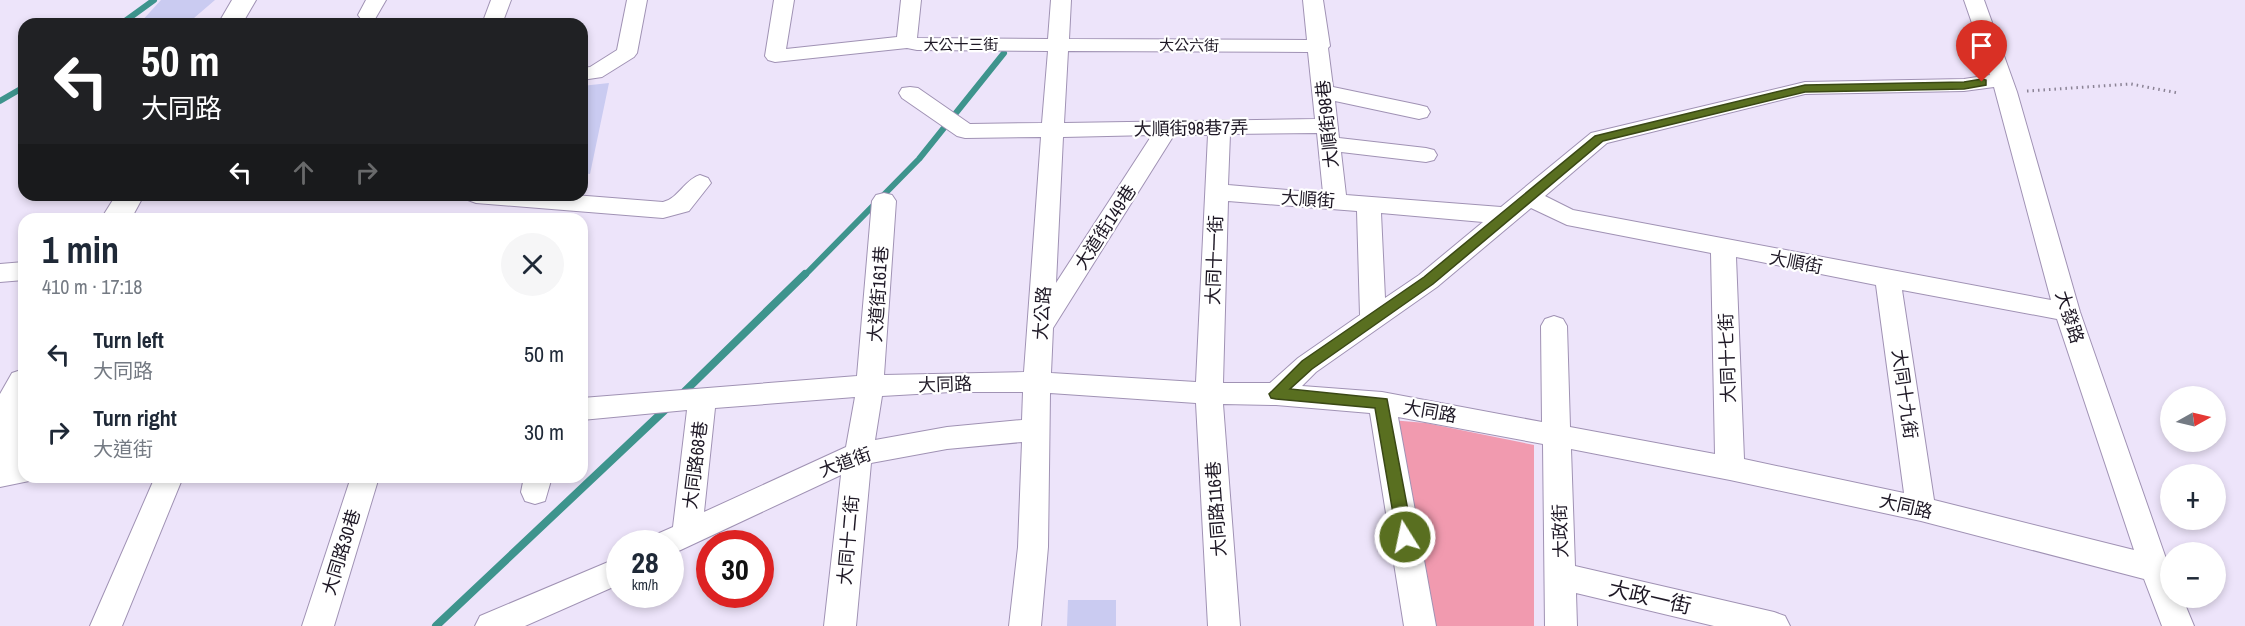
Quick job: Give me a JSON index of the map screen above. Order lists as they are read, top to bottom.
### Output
{
  "streets": {
    "street": [
      "大公十三街",
      "大公六街",
      "大順街98巷",
      "大順街98巷7弄",
      "大順街",
      "大道街149巷",
      "大同十一街",
      "大道街161巷",
      "大公路",
      "大發路",
      "大同十七街",
      "大同路",
      "大同十九街",
      "大道街",
      "大同路68巷",
      "大同路116巷",
      "大政街",
      "大同十二街",
      "大同路30巷",
      "大政一街"
    ]
  },
  "crossings": [
    ["大公十三街", "大公六街"],
    ["大公十三街", "大公路"],
    ["大公六街", "大順街98巷"],
    ["大公六街", "大公路"],
    ["大順街98巷", "大順街98巷7弄"],
    ["大順街98巷", "大順街"],
    ["大順街98巷7弄", "大道街149巷"],
    ["大順街98巷7弄", "大同十一街"],
    ["大順街98巷7弄", "大公路"],
    ["大順街", "大同十一街"],
    ["大順街", "大發路"],
    ["大順街", "大同十七街"],
    ["大順街", "大同十九街"],
    ["大道街149巷", "大公路"],
    ["大同十一街", "大同路"],
    ["大同十一街", "大同路116巷"],
    ["大道街161巷", "大同路"],
    ["大道街161巷", "大道街"],
    ["大道街161巷", "大同十二街"],
    ["大公路", "大同路"],
    ["大公路", "大道街"],
    ["大發路", "大同路"],
    ["大同十七街", "大同路"],
    ["大同路", "大同十九街"],
    ["大同路", "大同路68巷"],
    ["大同路", "大同路116巷"],
    ["大同路", "大政街"],
    ["大道街", "大同十二街"],
    ["大政街", "大政一街"]
  ],
  "north": "right",
  "page": {
    "turn": ["50 m", "大同路"],
    "heading": ["1 min", "410 m · 17:18"],
    "list": [
      {
        "name": "Turn left",
        "note": "大同路",
        "value": "50 m"
      },
      {
        "name": "Turn right",
        "note": "大道街",
        "value": "30 m"
      }
    ],
    "map_buttons": ["+", "−"],
    "speed": "28 km/h",
    "limit": "30"
  }
}
